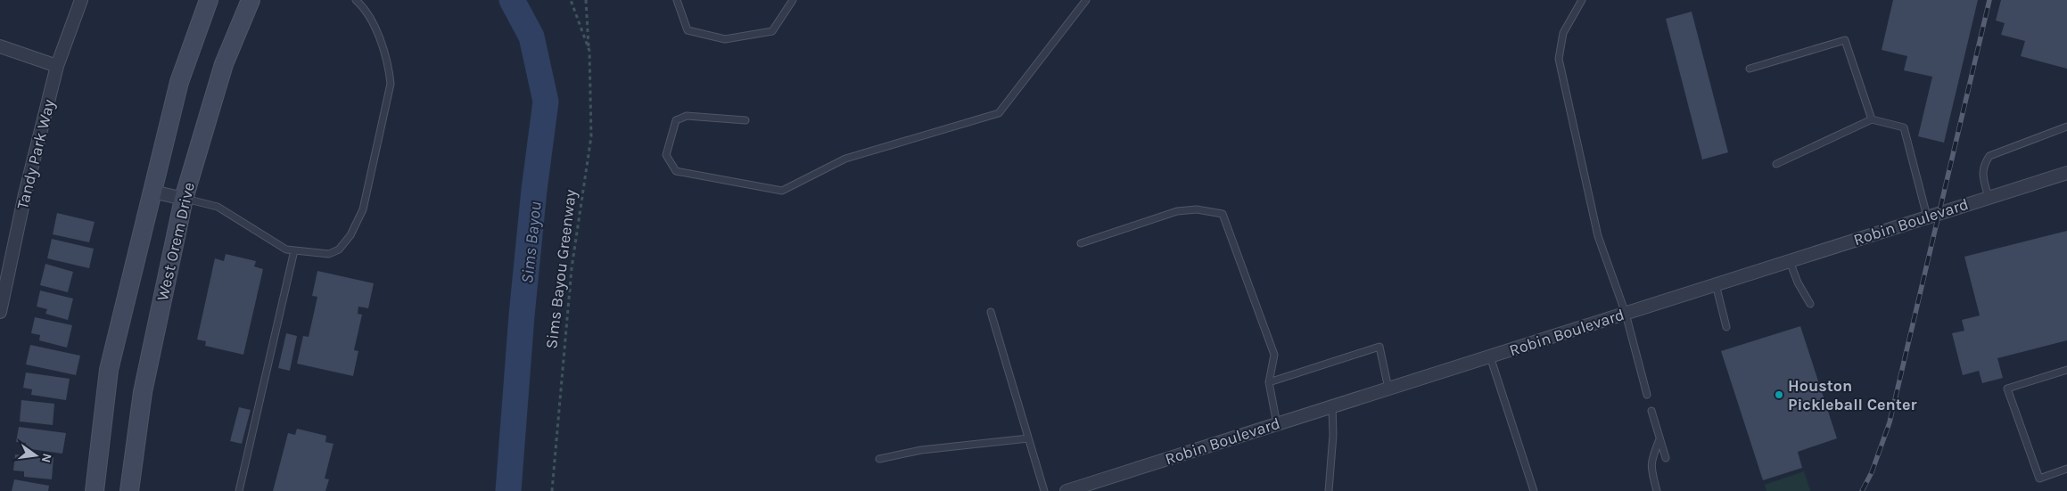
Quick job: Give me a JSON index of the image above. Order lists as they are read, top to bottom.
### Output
{
  "streets": {
    "main road": ["West Orem Drive"],
    "street": ["Tandy Park Way", "Robin Boulevard"],
    "path": ["Sims Bayou Greenway"]
  },
  "water": ["Sims Bayou"],
  "places": ["Houston Pickleball Center"],
  "north": "right"
}
